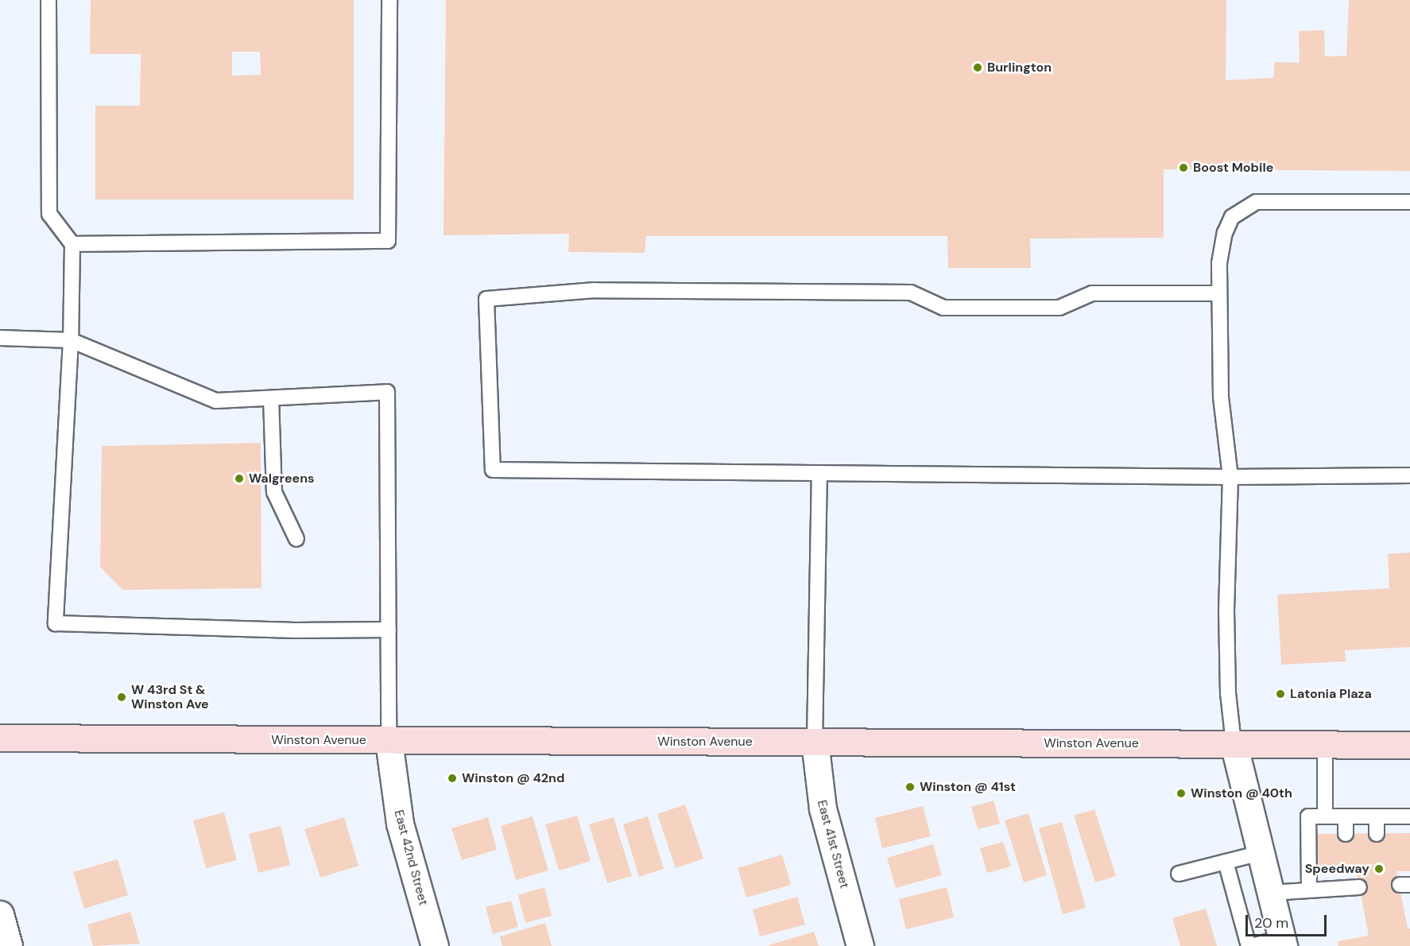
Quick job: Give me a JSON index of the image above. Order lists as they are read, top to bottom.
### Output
{
  "streets": {
    "main road": ["Winston Avenue"],
    "street": ["East 41st Street", "East 42nd Street"]
  },
  "crossings": [
    ["Winston Avenue", "East 41st Street"],
    ["Winston Avenue", "East 42nd Street"]
  ],
  "places": [
    "Burlington",
    "Boost Mobile",
    "Walgreens",
    "Latonia Plaza",
    "W 43rd St & Winston Ave",
    "Winston @ 42nd",
    "Winston @ 41st",
    "Winston @ 40th",
    "Speedway"
  ],
  "scale_bar": "20 m"
}
